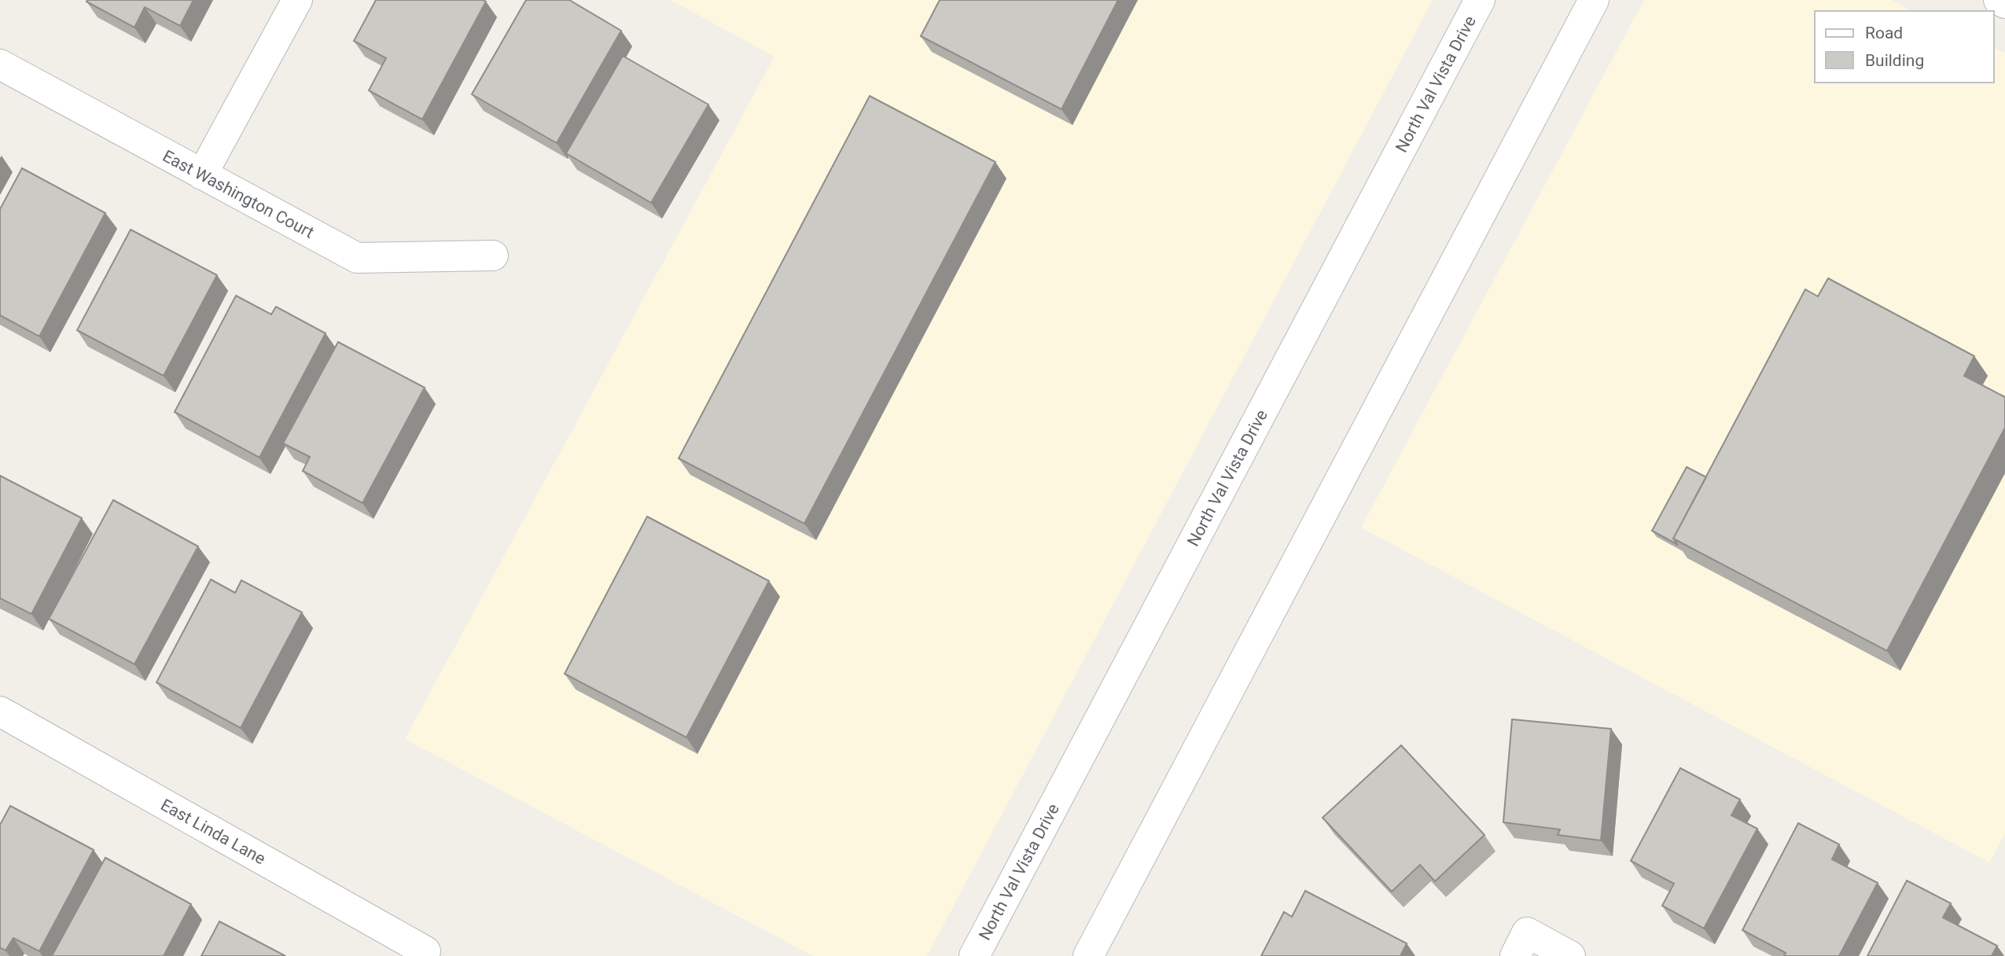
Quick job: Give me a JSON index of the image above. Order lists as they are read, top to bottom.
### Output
{
  "streets": {
    "main road": ["North Val Vista Drive", "East Washington Court", "East Linda Lane"]
  },
  "legend": ["Road", "Building"]
}
